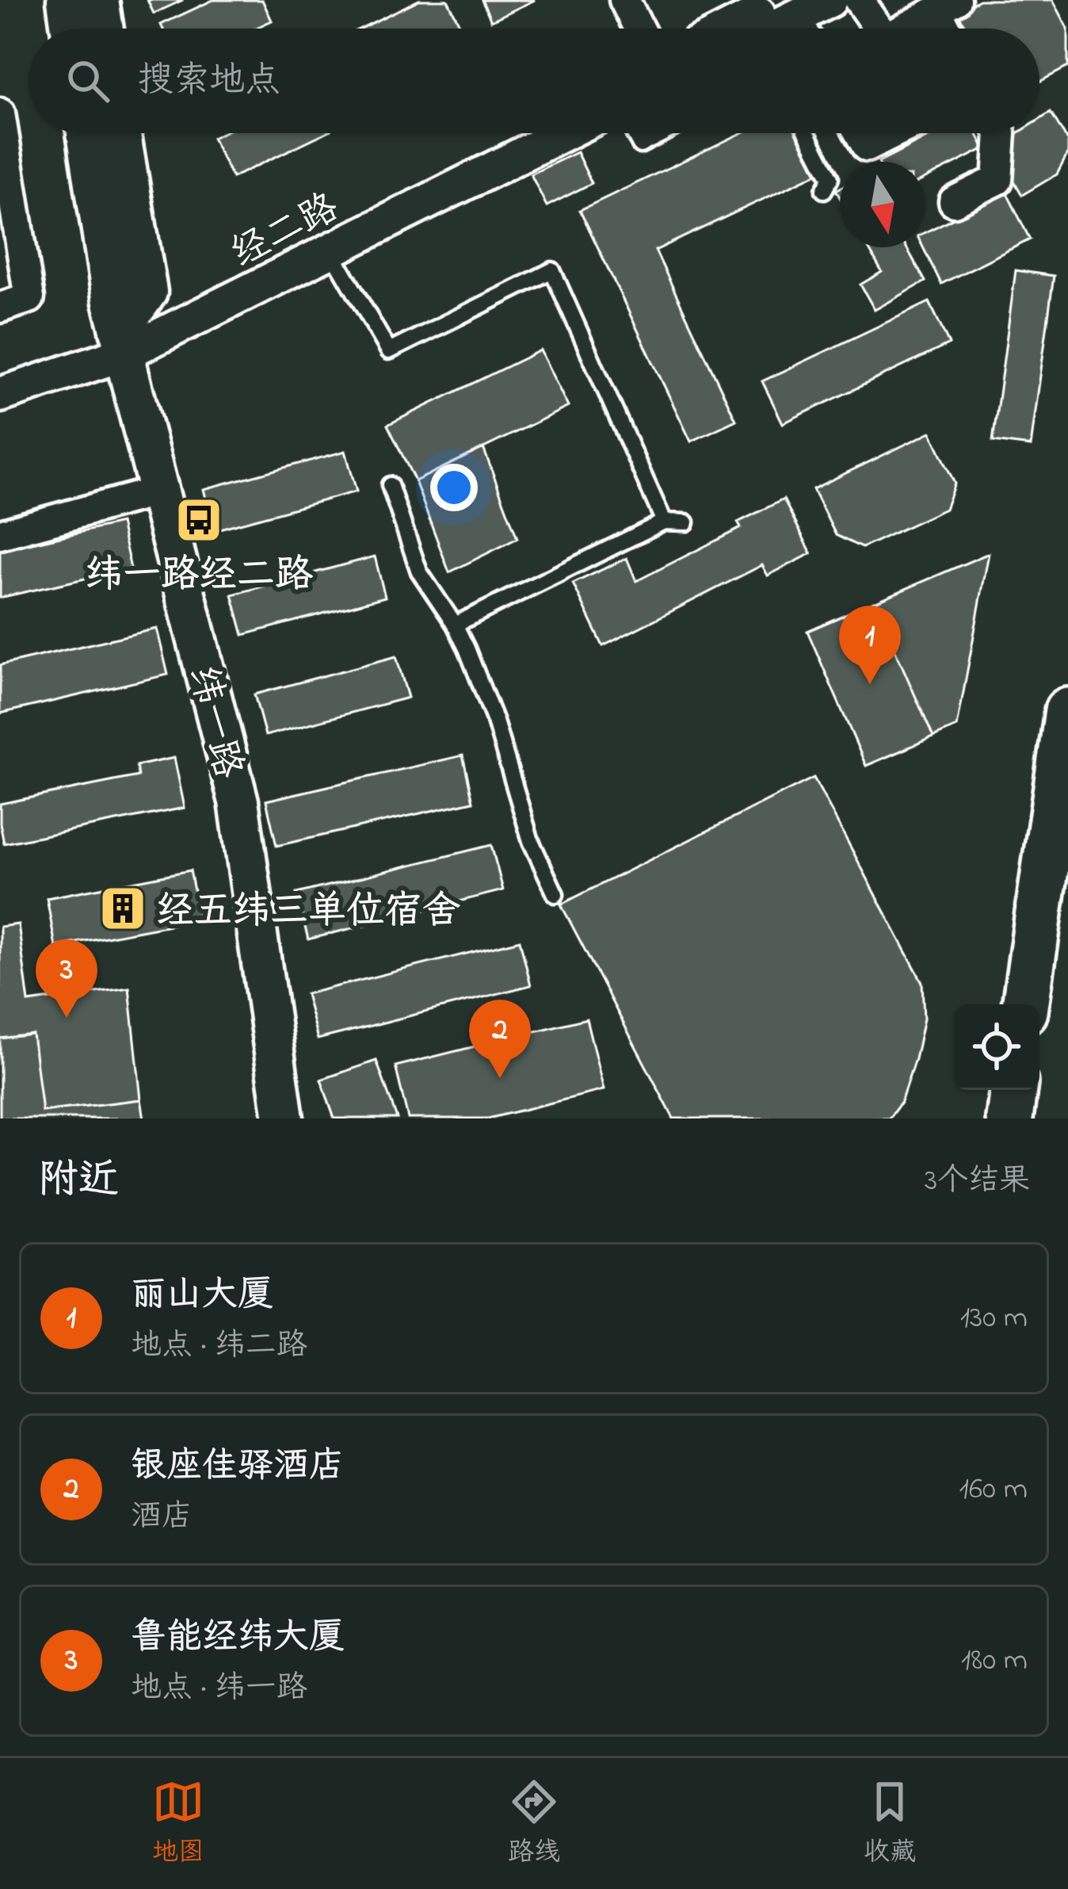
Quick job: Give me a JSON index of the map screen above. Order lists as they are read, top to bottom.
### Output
{
  "streets": {
    "main road": ["纬一路"],
    "street": ["经二路"]
  },
  "crossings": [
    ["经二路", "纬一路"]
  ],
  "places": {
    "bus stop": ["纬一路经二路"],
    "building": ["经五纬三单位宿舍"]
  },
  "north": "bottom",
  "page": {
    "search": "搜索地点",
    "pins": ["1", "3", "2"],
    "heading": ["附近", "3个结果"],
    "list": [
      {
        "mark": "1",
        "name": "丽山大厦",
        "note": "地点 · 纬二路",
        "value": "130 m"
      },
      {
        "mark": "2",
        "name": "银座佳驿酒店",
        "note": "酒店",
        "value": "160 m"
      },
      {
        "mark": "3",
        "name": "鲁能经纬大厦",
        "note": "地点 · 纬一路",
        "value": "180 m"
      }
    ],
    "nav": ["地图", "路线", "收藏"]
  }
}
